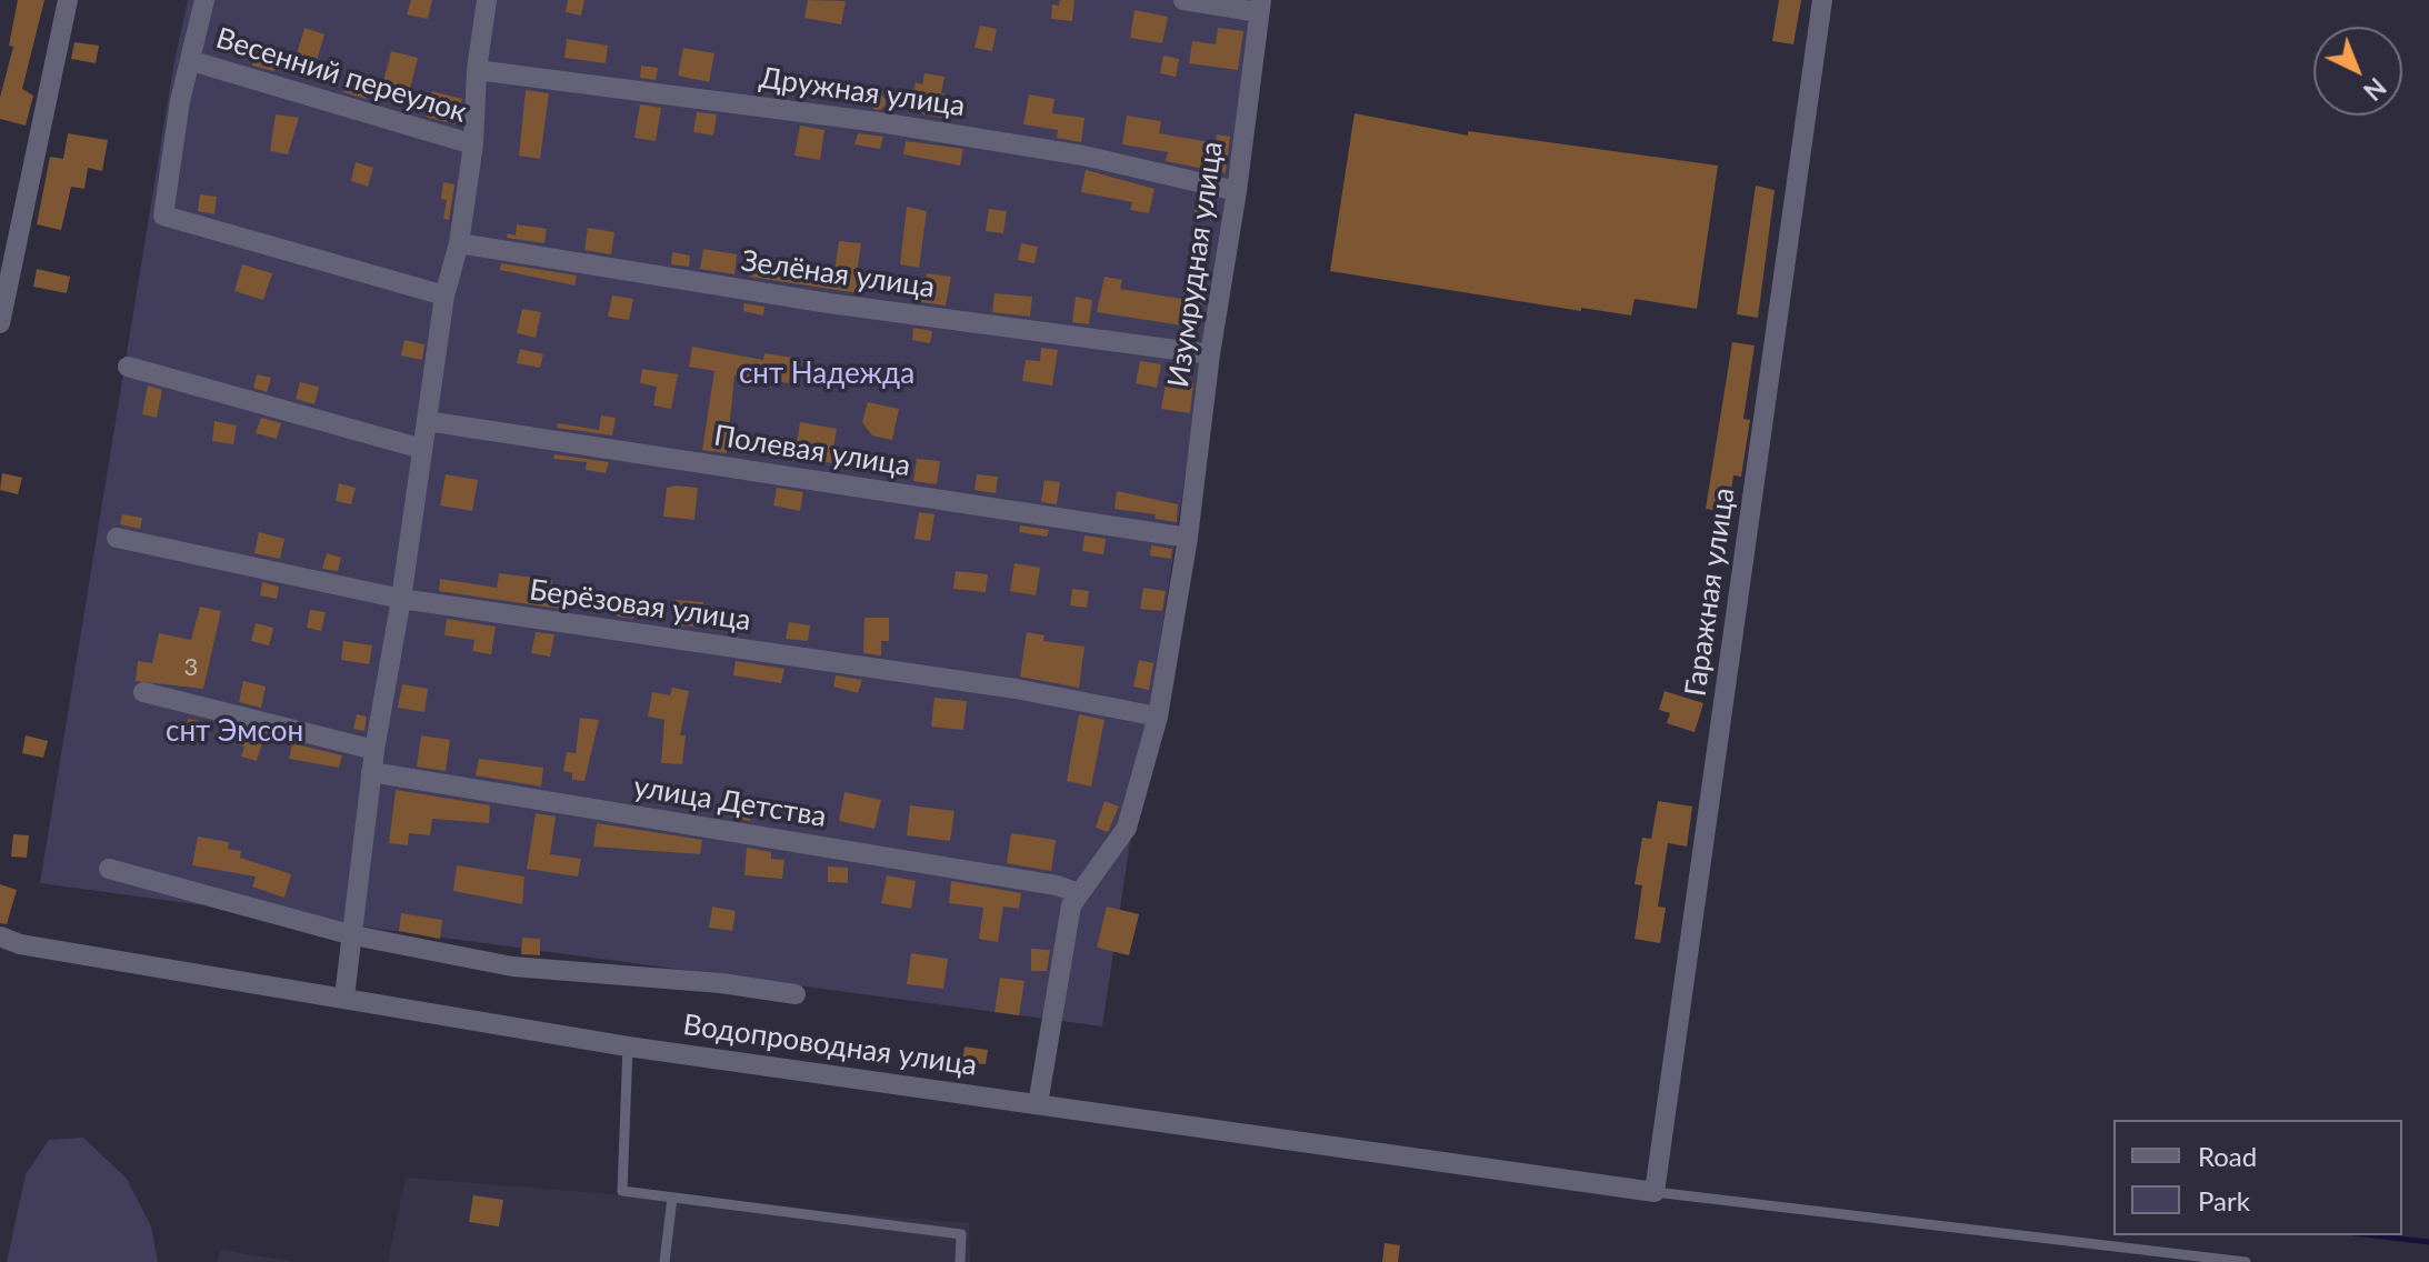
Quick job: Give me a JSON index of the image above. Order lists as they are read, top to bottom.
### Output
{
  "streets": {
    "street": [
      "Весенний переулок",
      "Дружная улица",
      "Изумрудная улица",
      "Зелёная улица",
      "Полевая улица",
      "Гаражная улица",
      "Берёзовая улица",
      "улица Детства",
      "Водопроводная улица"
    ]
  },
  "crossings": [
    ["Дружная улица", "Изумрудная улица"],
    ["Изумрудная улица", "Зелёная улица"],
    ["Изумрудная улица", "Полевая улица"],
    ["Изумрудная улица", "Берёзовая улица"],
    ["Изумрудная улица", "улица Детства"],
    ["Изумрудная улица", "Водопроводная улица"],
    ["Гаражная улица", "Водопроводная улица"]
  ],
  "parks": ["снт Надежда", "снт Эмсон"],
  "house_numbers": ["3"],
  "legend": ["Road", "Park"],
  "north": "bottom right"
}
